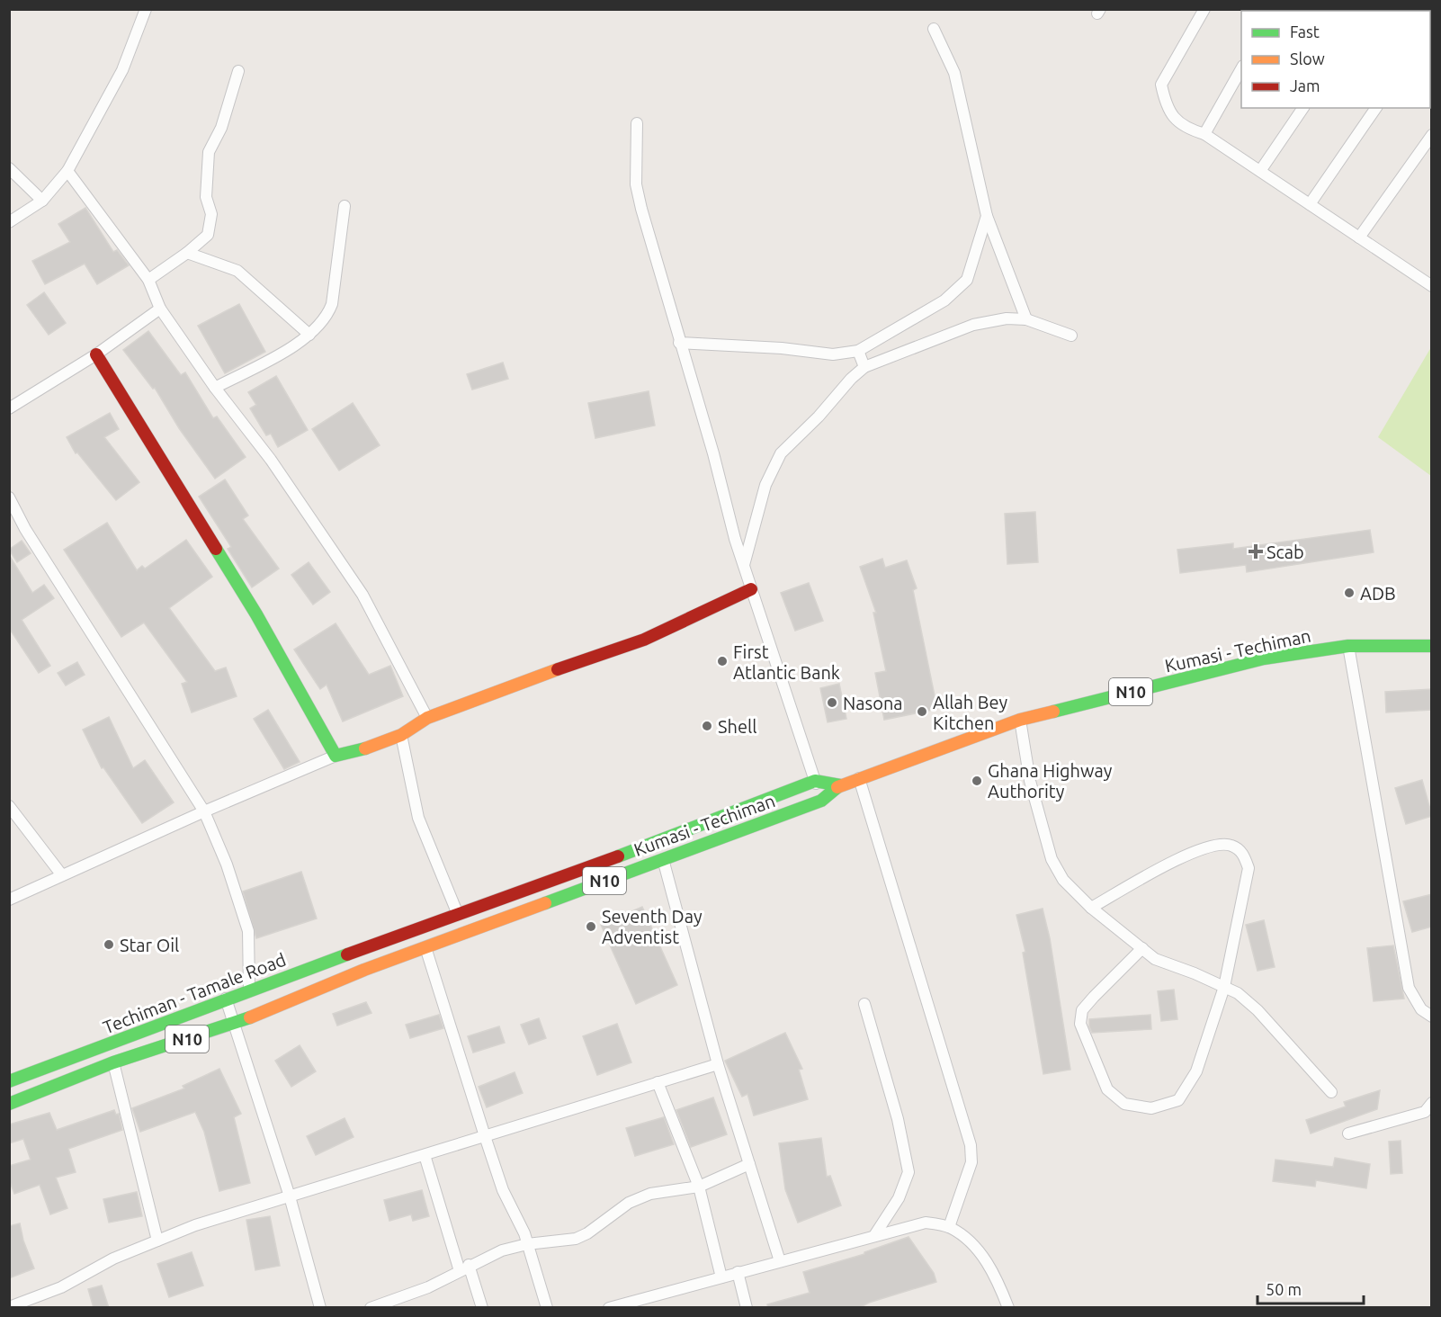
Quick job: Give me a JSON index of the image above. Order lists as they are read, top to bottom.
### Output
{
  "streets": {
    "main road": ["Kumasi - Techiman", "N10", "Techiman - Tamale Road"]
  },
  "crossings": [
    ["Kumasi - Techiman", "Techiman - Tamale Road"]
  ],
  "places": {
    "health": ["Scab"],
    "other": [
      "ADB",
      "First Atlantic Bank",
      "Nasona",
      "Allah Bey Kitchen",
      "Shell",
      "Ghana Highway Authority",
      "Seventh Day Adventist",
      "Star Oil"
    ]
  },
  "legend": ["Fast", "Slow", "Jam"],
  "scale_bar": "50 m"
}
